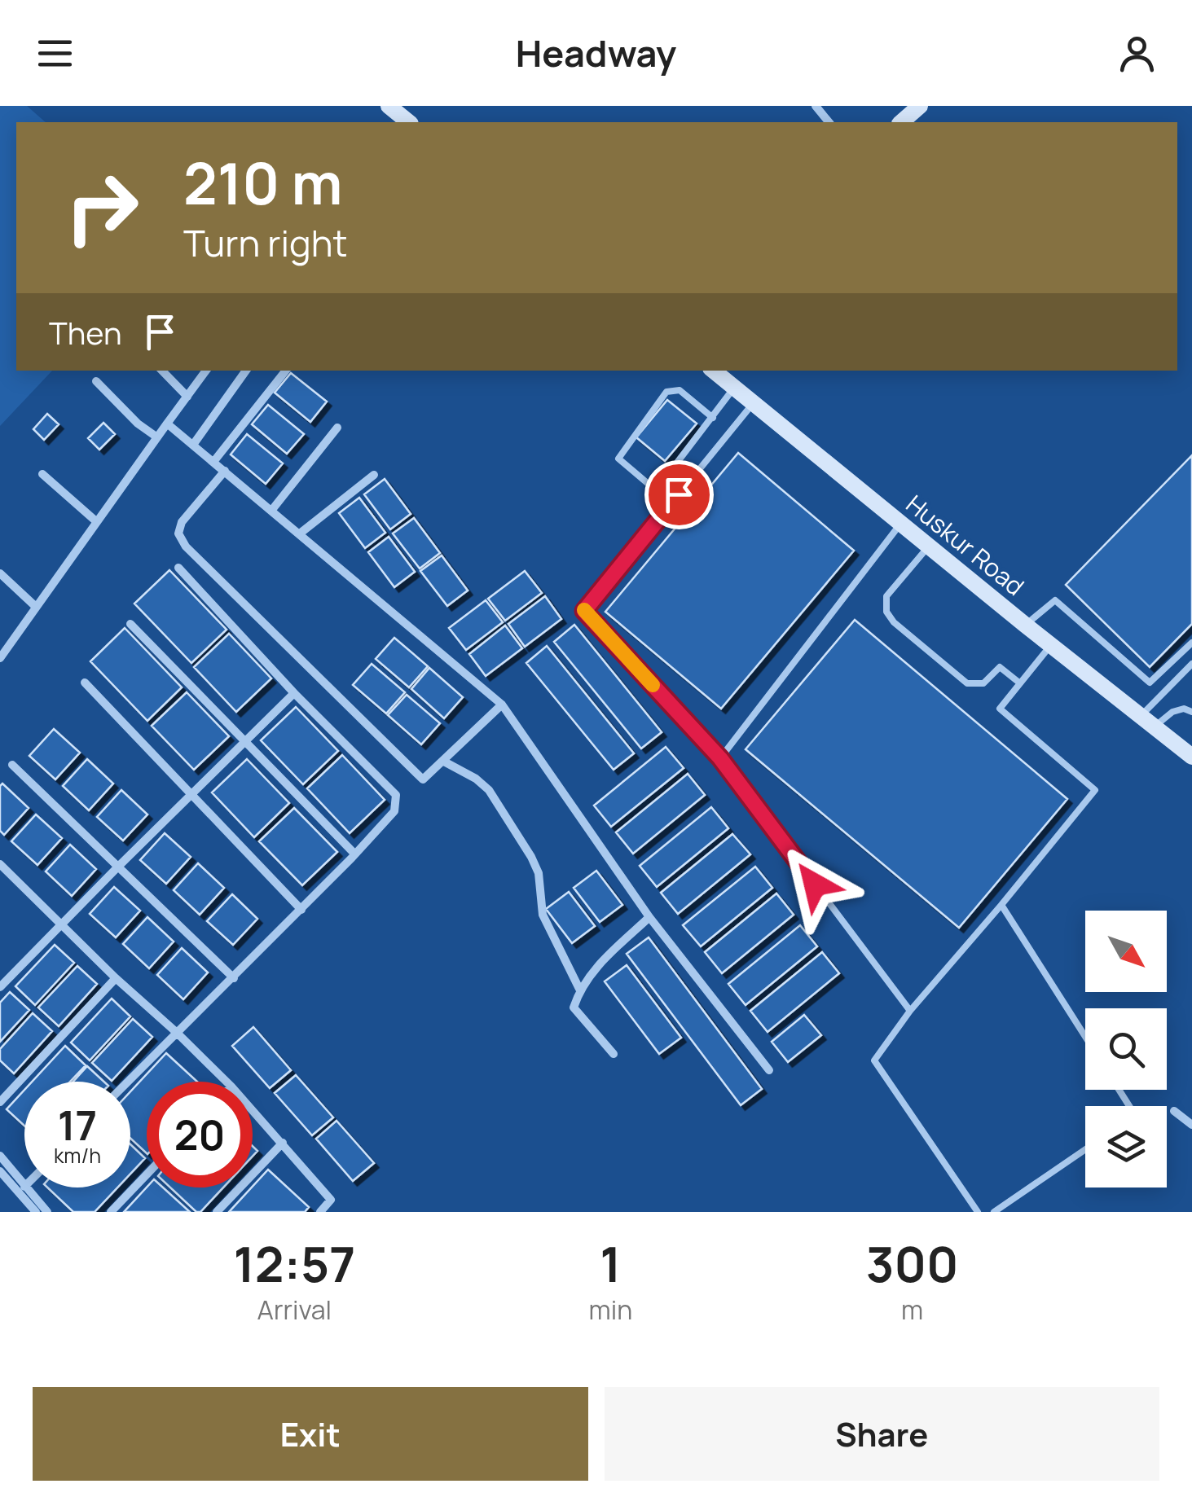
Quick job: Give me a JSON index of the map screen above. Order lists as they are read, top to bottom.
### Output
{
  "streets": {
    "street": ["Huskur Road"]
  },
  "north": "bottom right",
  "page": {
    "header": "Headway",
    "turn": ["210 m", "Turn right"],
    "then": "Then",
    "speed": "17 km/h",
    "limit": "20",
    "eta": [
      "12:57",
      "Arrival",
      "1",
      "min",
      "300",
      "m"
    ],
    "buttons": ["Exit", "Share"]
  }
}
